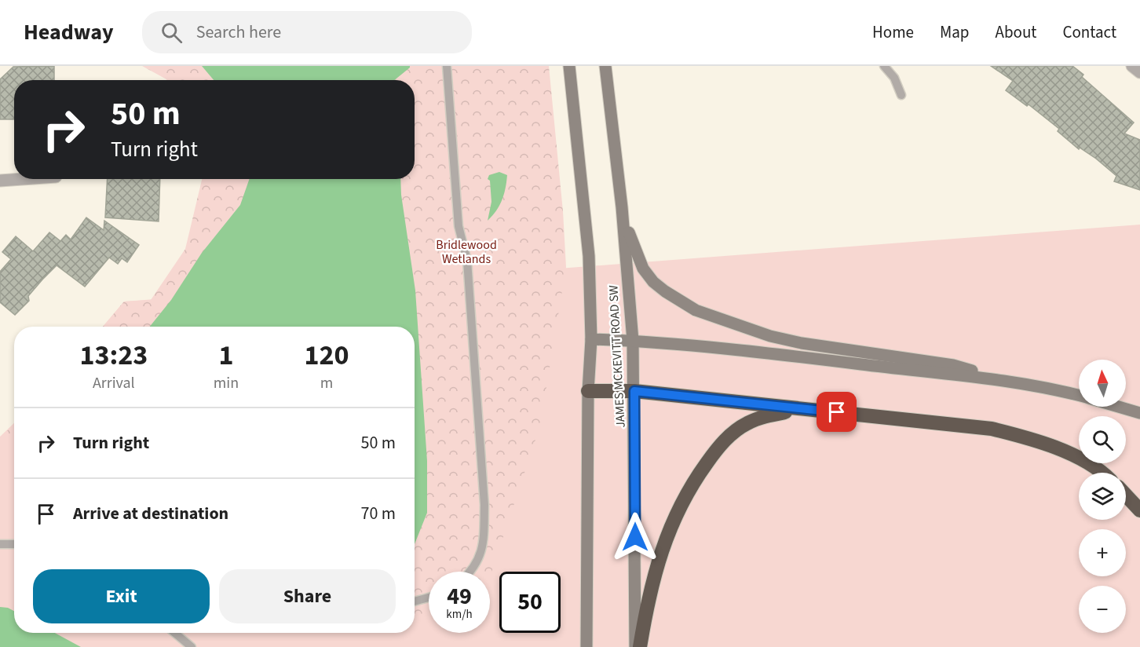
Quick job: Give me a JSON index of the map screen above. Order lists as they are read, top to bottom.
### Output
{
  "streets": {
    "main road": ["JAMES MCKEVITT ROAD SW"]
  },
  "parks": ["Bridlewood Wetlands"],
  "north": "top",
  "page": {
    "header": "Headway",
    "search": "Search here",
    "nav": [
      "Home",
      "Map",
      "About",
      "Contact"
    ],
    "turn": ["50 m", "Turn right"],
    "eta": [
      "13:23",
      "Arrival",
      "1",
      "min",
      "120",
      "m"
    ],
    "map_buttons": ["+", "−"],
    "list": [
      {
        "name": "Turn right",
        "value": "50 m"
      },
      {
        "name": "Arrive at destination",
        "value": "70 m"
      }
    ],
    "buttons": ["Exit", "Share"],
    "speed": "49 km/h",
    "limit": "50"
  }
}
